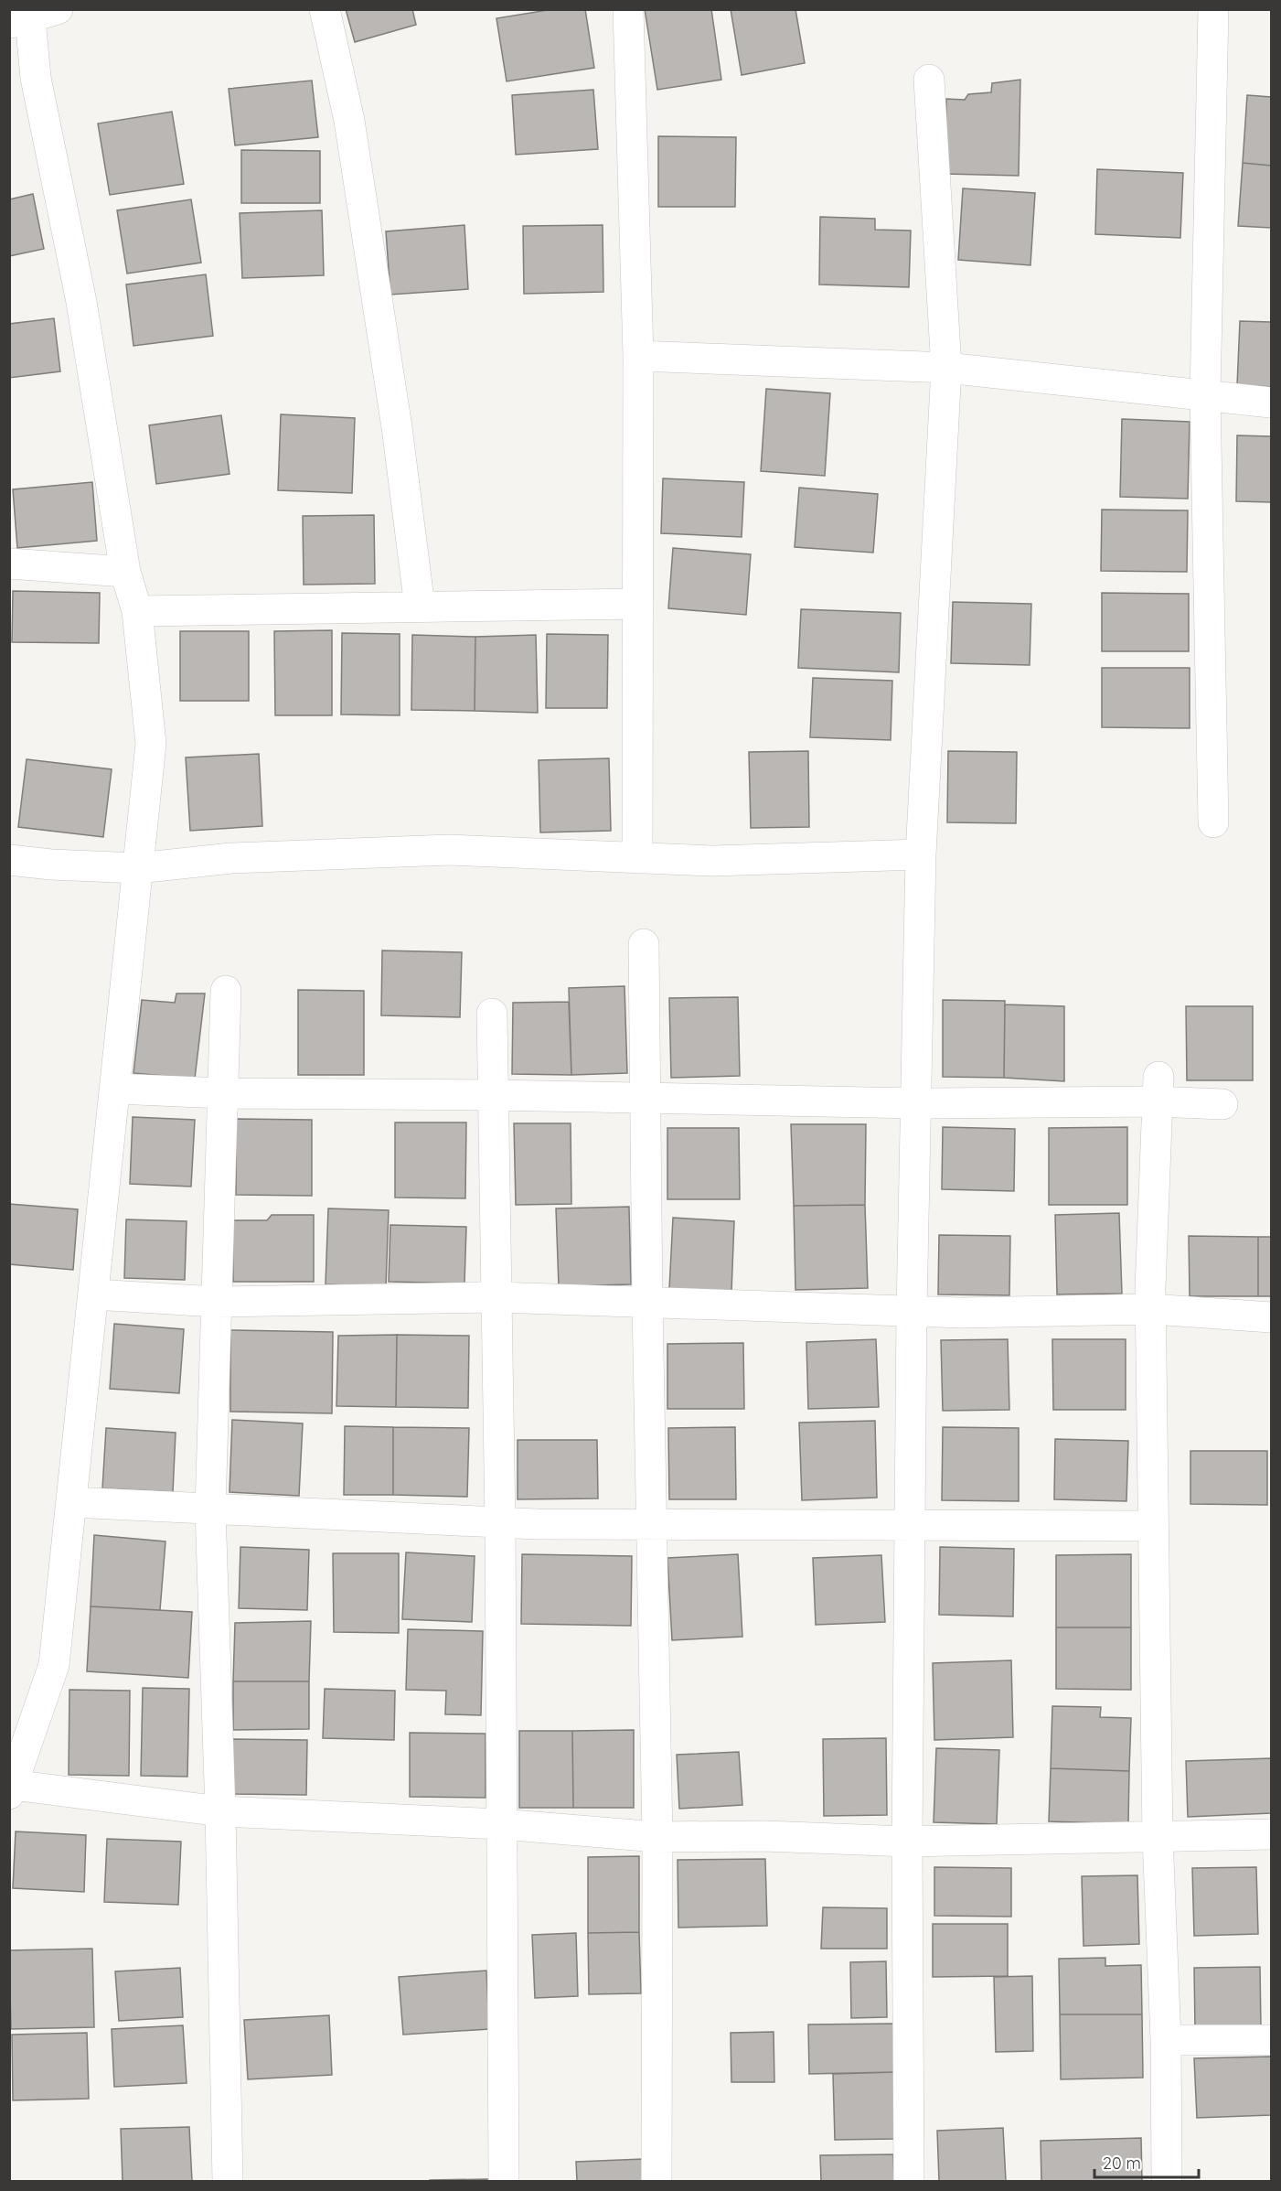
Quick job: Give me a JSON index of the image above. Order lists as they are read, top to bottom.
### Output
{
  "scale_bar": "20 m"
}
